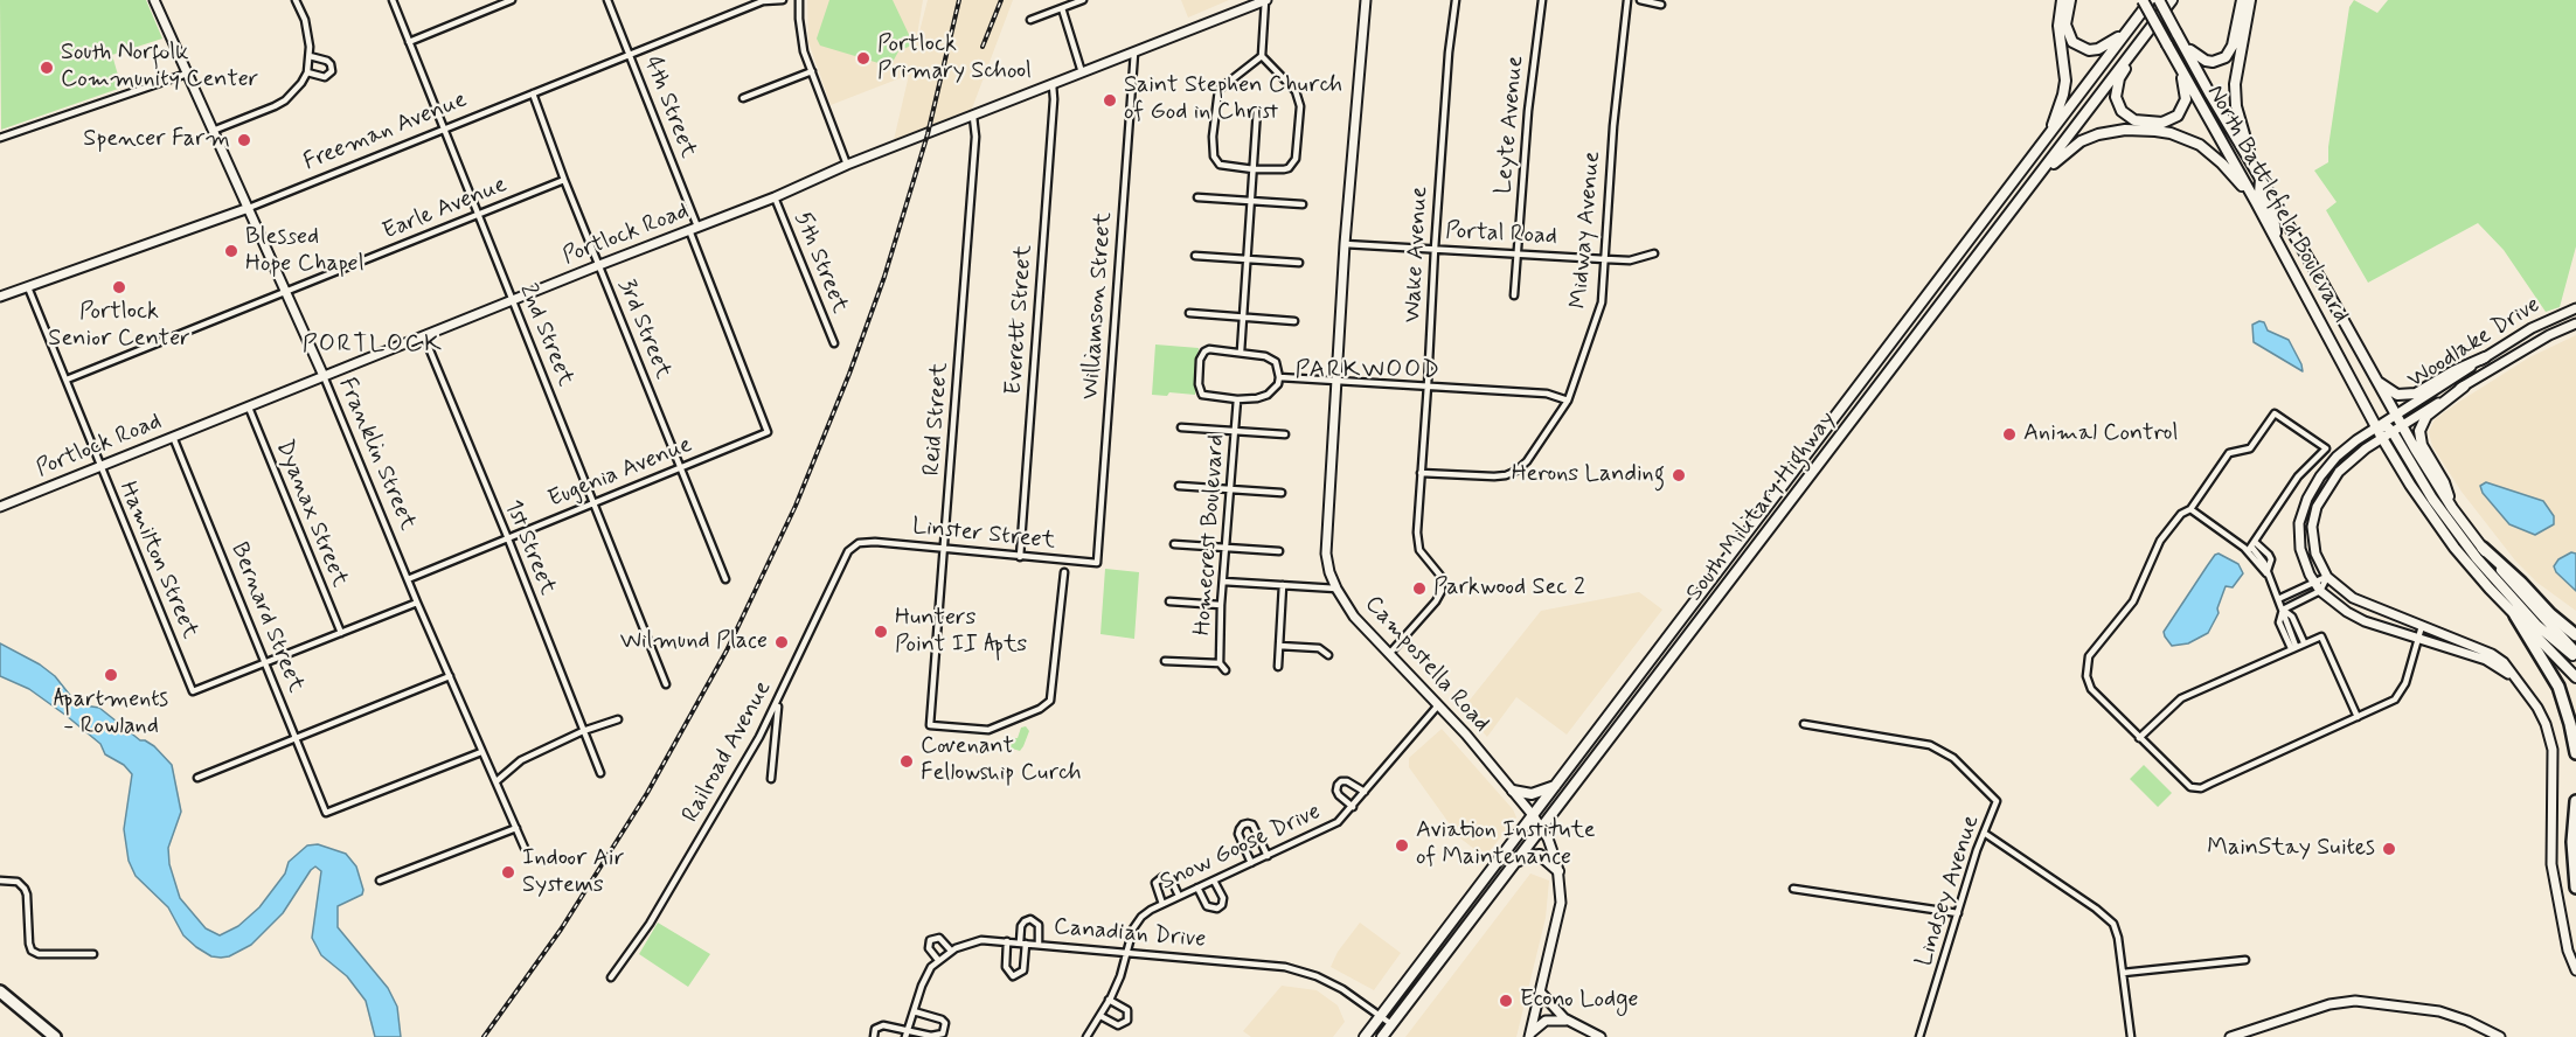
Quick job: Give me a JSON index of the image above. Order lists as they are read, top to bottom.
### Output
{
  "streets": {
    "main road": ["North Battlefield Boulevard", "South Military Highway"],
    "street": [
      "4th Street",
      "Leyte Avenue",
      "Freeman Avenue",
      "Earle Avenue",
      "Midway Avenue",
      "Portlock Road",
      "Portal Road",
      "Wake Avenue",
      "5th Street",
      "Williamson Street",
      "Everett Street",
      "3rd Street",
      "2nd Street",
      "Woodlake Drive",
      "Reid Street",
      "Franklin Street",
      "Eugenia Avenue",
      "Dyanax Street",
      "Linster Street",
      "Homecrest Boulevard",
      "1st Street",
      "Hamilton Street",
      "Bernard Street",
      "Campostella Road",
      "Railroad Avenue",
      "Snow Goose Drive",
      "Lindsey Avenue",
      "Canadian Drive"
    ]
  },
  "crossings": [
    ["4th Street", "Freeman Avenue"],
    ["4th Street", "Portlock Road"],
    ["Leyte Avenue", "Portal Road"],
    ["Freeman Avenue", "3rd Street"],
    ["Freeman Avenue", "2nd Street"],
    ["Freeman Avenue", "Franklin Street"],
    ["Freeman Avenue", "Hamilton Street"],
    ["North Battlefield Boulevard", "Woodlake Drive"],
    ["Earle Avenue", "3rd Street"],
    ["Earle Avenue", "2nd Street"],
    ["Earle Avenue", "Franklin Street"],
    ["Earle Avenue", "Hamilton Street"],
    ["Midway Avenue", "Portal Road"],
    ["Midway Avenue", "Wake Avenue"],
    ["Portlock Road", "5th Street"],
    ["Portlock Road", "Williamson Street"],
    ["Portlock Road", "Everett Street"],
    ["Portlock Road", "3rd Street"],
    ["Portlock Road", "2nd Street"],
    ["Portlock Road", "Reid Street"],
    ["Portlock Road", "Franklin Street"],
    ["Portlock Road", "Eugenia Avenue"],
    ["Portlock Road", "Dyanax Street"],
    ["Portlock Road", "1st Street"],
    ["Portlock Road", "Hamilton Street"],
    ["Portlock Road", "Bernard Street"],
    ["Portal Road", "Wake Avenue"],
    ["Portal Road", "Campostella Road"],
    ["Wake Avenue", "Campostella Road"],
    ["Williamson Street", "Linster Street"],
    ["Everett Street", "Linster Street"],
    ["3rd Street", "Eugenia Avenue"],
    ["2nd Street", "Eugenia Avenue"],
    ["Reid Street", "Linster Street"],
    ["Franklin Street", "Eugenia Avenue"],
    ["Franklin Street", "Bernard Street"],
    ["Eugenia Avenue", "1st Street"],
    ["South Military Highway", "Campostella Road"],
    ["South Military Highway", "Canadian Drive"],
    ["Linster Street", "Railroad Avenue"],
    ["Hamilton Street", "Bernard Street"],
    ["Campostella Road", "Snow Goose Drive"],
    ["Snow Goose Drive", "Canadian Drive"]
  ],
  "districts": ["PORTLOCK", "PARKWOOD"],
  "places": [
    "Portlock Primary School",
    "South Norfolk Community Center",
    "Saint Stephen Church of God in Christ",
    "Spencer Farm",
    "Blessed Hope Chapel",
    "Portlock Senior Center",
    "Animal Control",
    "Herons Landing",
    "Parkwood Sec 2",
    "Hunters Point II Apts",
    "Wilmund Place",
    "Apartments - Rowland",
    "Covenant Fellowship Curch",
    "Aviation Institute of Maintenance",
    "MainStay Suites",
    "Indoor Air Systems",
    "Econo Lodge"
  ]
}
